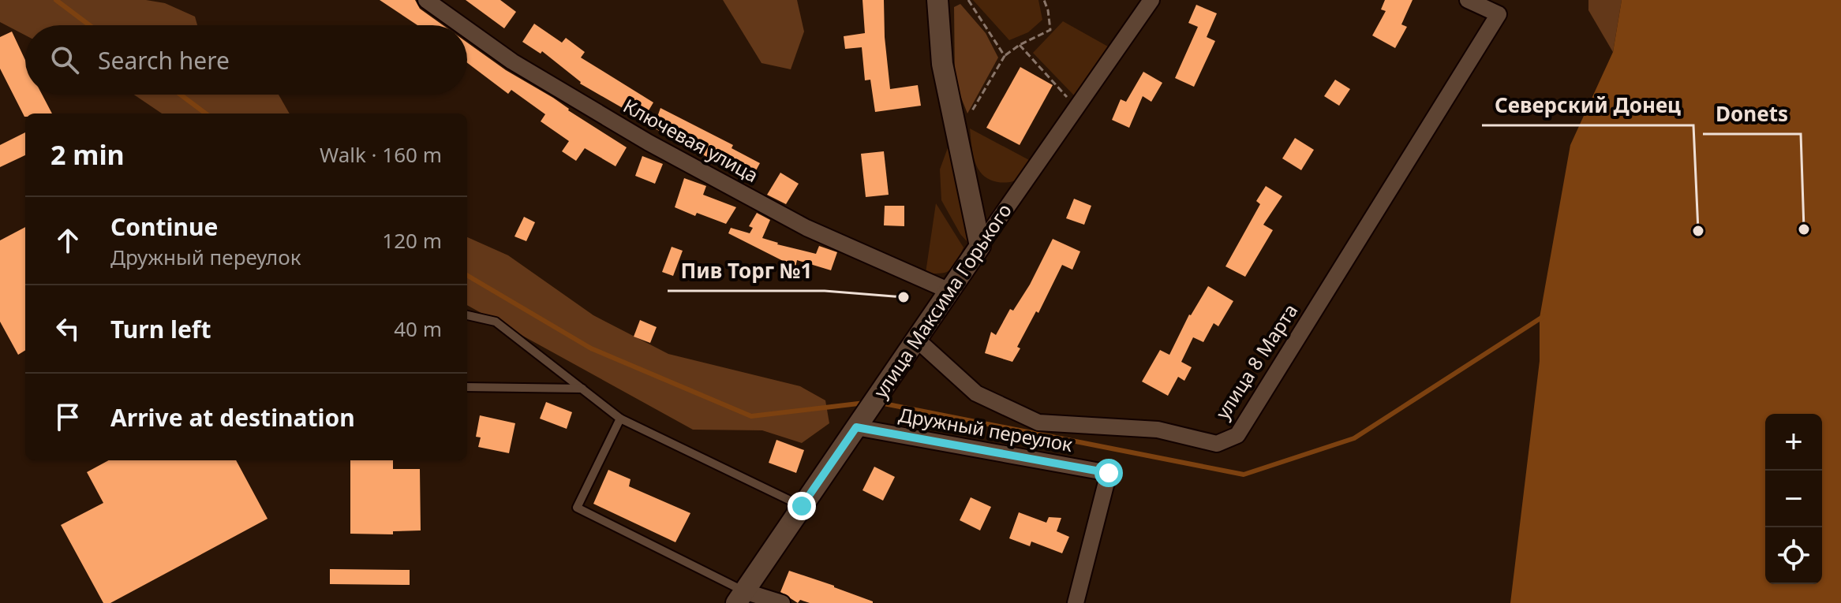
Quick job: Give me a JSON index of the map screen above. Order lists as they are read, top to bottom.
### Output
{
  "streets": {
    "street": [
      "Ключевая улица",
      "улица Максима Горького",
      "улица 8 Марта",
      "Дружный переулок"
    ]
  },
  "crossings": [
    ["Ключевая улица", "улица Максима Горького"],
    ["улица Максима Горького", "улица 8 Марта"],
    ["улица Максима Горького", "Дружный переулок"]
  ],
  "places": ["Donets", "Северский Донец", "Пив Торг №1"],
  "page": {
    "search": "Search here",
    "heading": ["2 min", "Walk · 160 m"],
    "list": [
      ["Continue", "Дружный переулок", "120 m"],
      ["Turn left", "40 m"],
      "Arrive at destination"
    ],
    "map_buttons": ["+", "−"]
  }
}
